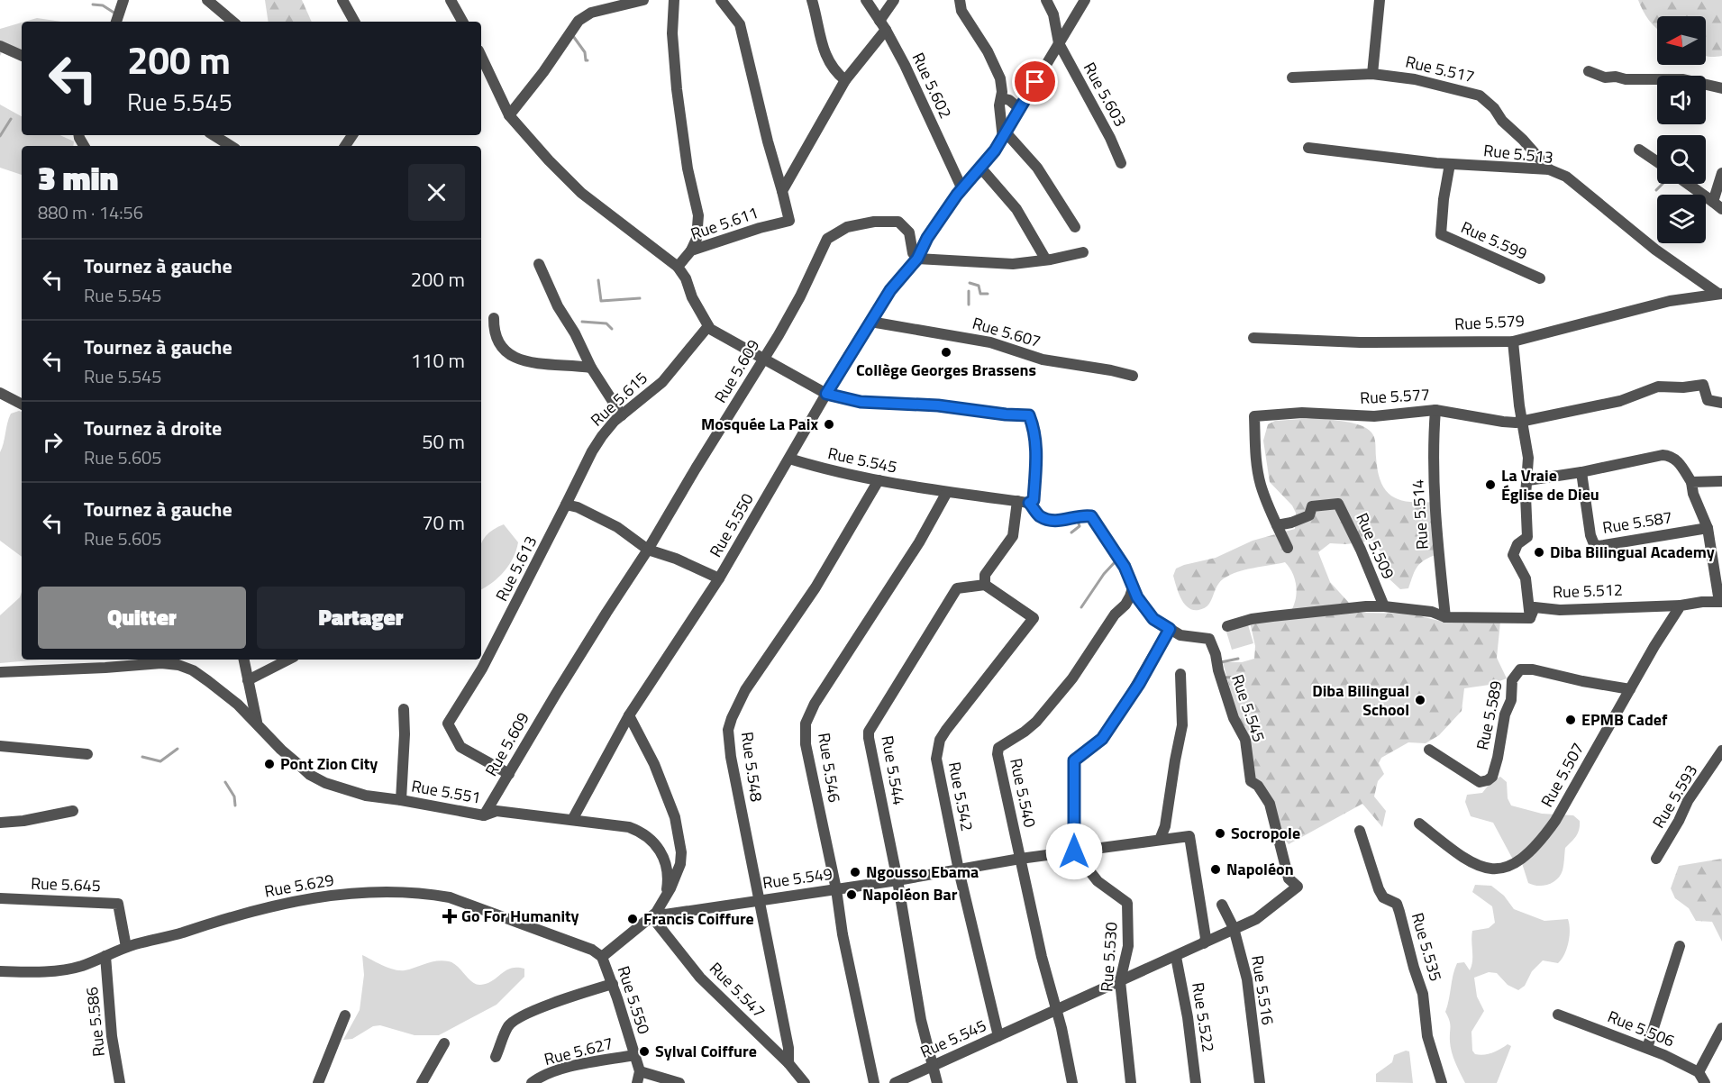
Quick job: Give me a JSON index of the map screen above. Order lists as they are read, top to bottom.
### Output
{
  "streets": {
    "street": [
      "Rue 5.517",
      "Rue 5.602",
      "Rue 5.603",
      "Rue 5.513",
      "Rue 5.611",
      "Rue 5.599",
      "Rue 5.579",
      "Rue 5.607",
      "Rue 5.609",
      "Rue 5.577",
      "Rue 5.615",
      "Rue 5.545",
      "Rue 5.514",
      "Rue 5.587",
      "Rue 5.550",
      "Rue 5.509",
      "Rue 5.613",
      "Rue 5.512",
      "Rue 5.589",
      "Rue 5.548",
      "Rue 5.546",
      "Rue 5.544",
      "Rue 5.507",
      "Rue 5.551",
      "Rue 5.540",
      "Rue 5.542",
      "Rue 5.593",
      "Rue 5.549",
      "Rue 5.645",
      "Rue 5.629",
      "Rue 5.535",
      "Rue 5.530",
      "Rue 5.547",
      "Rue 5.516",
      "Rue 5.522",
      "Rue 5.586",
      "Rue 5.506",
      "Rue 5.627"
    ]
  },
  "crossings": [
    ["Rue 5.517", "Rue 5.513"],
    ["Rue 5.602", "Rue 5.550"],
    ["Rue 5.603", "Rue 5.550"],
    ["Rue 5.513", "Rue 5.599"],
    ["Rue 5.513", "Rue 5.579"],
    ["Rue 5.607", "Rue 5.550"],
    ["Rue 5.609", "Rue 5.550"],
    ["Rue 5.609", "Rue 5.613"],
    ["Rue 5.609", "Rue 5.551"],
    ["Rue 5.577", "Rue 5.514"],
    ["Rue 5.577", "Rue 5.509"],
    ["Rue 5.615", "Rue 5.613"],
    ["Rue 5.545", "Rue 5.550"],
    ["Rue 5.545", "Rue 5.548"],
    ["Rue 5.545", "Rue 5.546"],
    ["Rue 5.545", "Rue 5.544"],
    ["Rue 5.545", "Rue 5.540"],
    ["Rue 5.545", "Rue 5.542"],
    ["Rue 5.545", "Rue 5.549"],
    ["Rue 5.545", "Rue 5.530"],
    ["Rue 5.545", "Rue 5.516"],
    ["Rue 5.545", "Rue 5.522"],
    ["Rue 5.550", "Rue 5.551"],
    ["Rue 5.550", "Rue 5.549"],
    ["Rue 5.550", "Rue 5.629"],
    ["Rue 5.550", "Rue 5.547"],
    ["Rue 5.550", "Rue 5.627"],
    ["Rue 5.512", "Rue 5.507"],
    ["Rue 5.589", "Rue 5.507"],
    ["Rue 5.548", "Rue 5.549"],
    ["Rue 5.548", "Rue 5.547"],
    ["Rue 5.546", "Rue 5.549"],
    ["Rue 5.544", "Rue 5.542"],
    ["Rue 5.544", "Rue 5.549"],
    ["Rue 5.540", "Rue 5.549"],
    ["Rue 5.542", "Rue 5.549"],
    ["Rue 5.549", "Rue 5.530"],
    ["Rue 5.549", "Rue 5.547"],
    ["Rue 5.645", "Rue 5.629"],
    ["Rue 5.629", "Rue 5.586"]
  ],
  "places": {
    "other": [
      "Collège Georges Brassens",
      "Mosquée La Paix",
      "La Vraie Église de Dieu",
      "Diba Bilingual Academy",
      "Diba Bilingual School",
      "EPMB Cadef",
      "Pont Zion City",
      "Socropole",
      "Napoléon",
      "Ngousso Ebama",
      "Napoléon Bar",
      "Francis Coiffure",
      "Sylval Coiffure"
    ],
    "health": ["Go For Humanity"]
  },
  "north": "left",
  "page": {
    "turn": ["200 m", "Rue 5.545"],
    "heading": ["3 min", "880 m · 14:56"],
    "list": [
      {
        "name": "Tournez à gauche",
        "note": "Rue 5.545",
        "value": "200 m"
      },
      {
        "name": "Tournez à gauche",
        "note": "Rue 5.545",
        "value": "110 m"
      },
      {
        "name": "Tournez à droite",
        "note": "Rue 5.605",
        "value": "50 m"
      },
      {
        "name": "Tournez à gauche",
        "note": "Rue 5.605",
        "value": "70 m"
      }
    ],
    "buttons": ["Quitter", "Partager"]
  }
}
